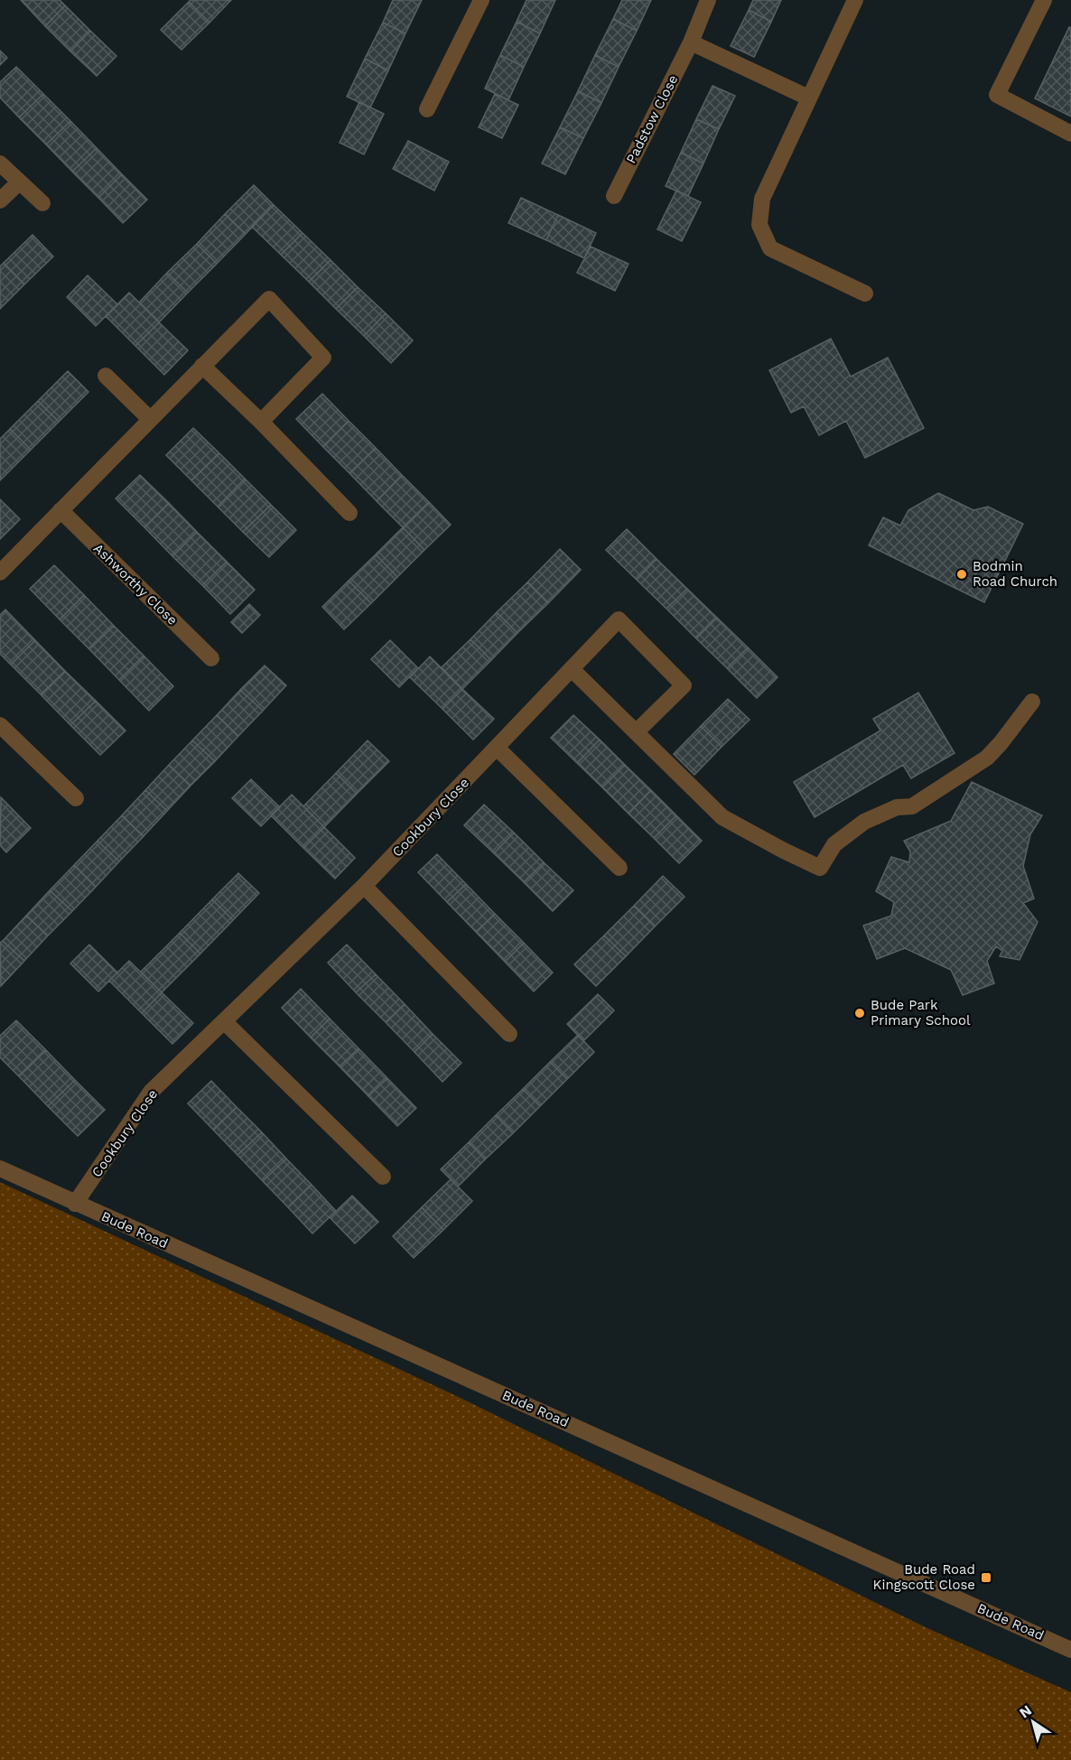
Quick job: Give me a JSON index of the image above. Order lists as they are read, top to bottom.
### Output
{
  "streets": {
    "street": [
      "Padstow Close",
      "Ashworthy Close",
      "Cookbury Close",
      "Bude Road"
    ]
  },
  "crossings": [
    ["Cookbury Close", "Bude Road"]
  ],
  "places": {
    "other": ["Bodmin Road Church", "Bude Park Primary School"],
    "transit": ["Bude Road Kingscott Close"]
  },
  "north": "top left"
}
